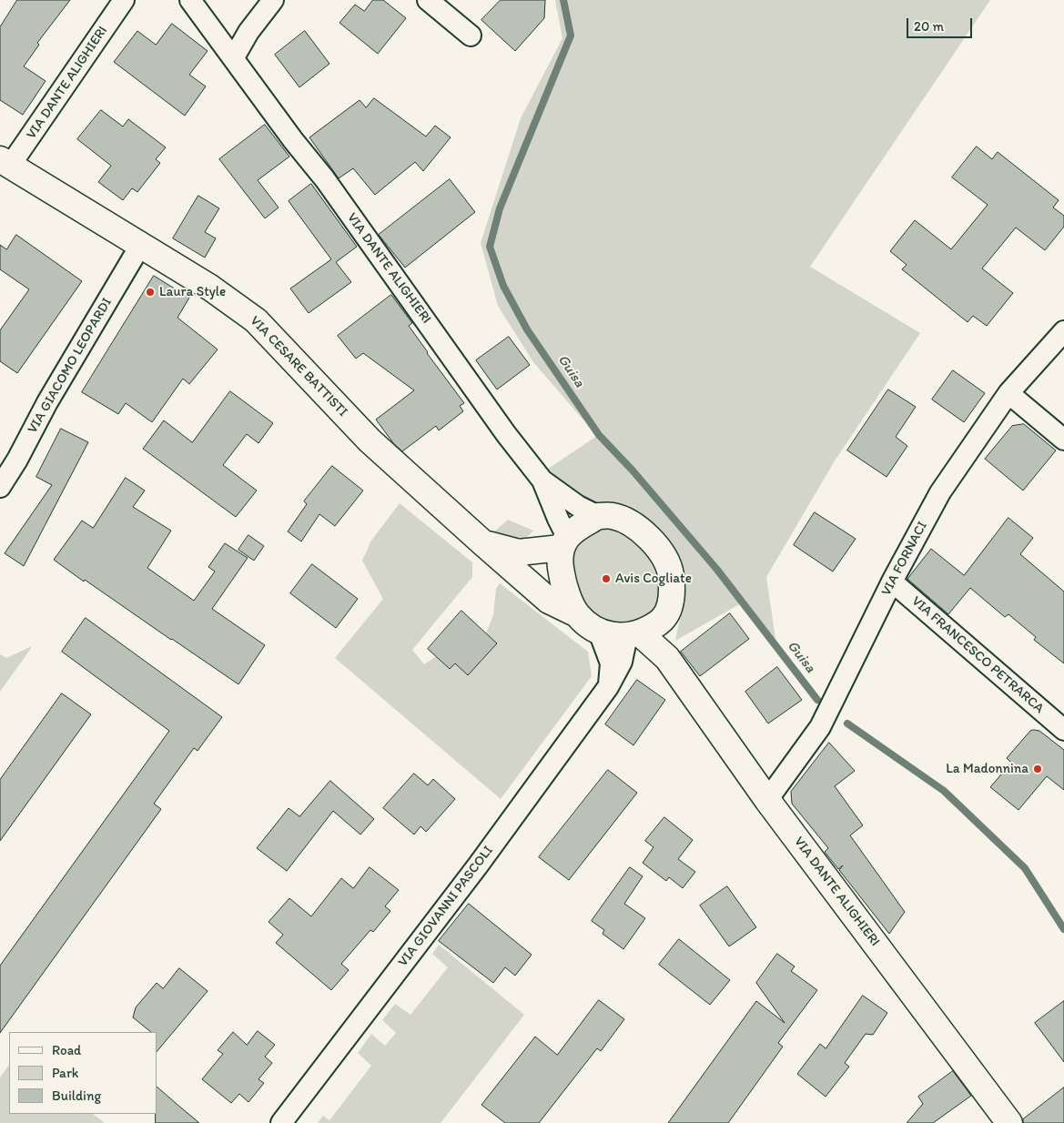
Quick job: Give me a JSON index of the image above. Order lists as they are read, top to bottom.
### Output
{
  "streets": {
    "street": [
      "VIA DANTE ALIGHIERI",
      "VIA GIACOMO LEOPARDI",
      "VIA CESARE BATTISTI",
      "VIA FORNACI",
      "VIA FRANCESCO PETRARCA",
      "VIA GIOVANNI PASCOLI"
    ]
  },
  "crossings": [
    ["VIA DANTE ALIGHIERI", "VIA CESARE BATTISTI"],
    ["VIA DANTE ALIGHIERI", "VIA FORNACI"],
    ["VIA DANTE ALIGHIERI", "VIA GIOVANNI PASCOLI"],
    ["VIA GIACOMO LEOPARDI", "VIA CESARE BATTISTI"],
    ["VIA CESARE BATTISTI", "VIA GIOVANNI PASCOLI"],
    ["VIA FORNACI", "VIA FRANCESCO PETRARCA"]
  ],
  "water": ["Guisa"],
  "places": ["Laura Style", "Avis Cogliate", "La Madonnina"],
  "legend": ["Road", "Park", "Building"],
  "scale_bar": "20 m"
}
